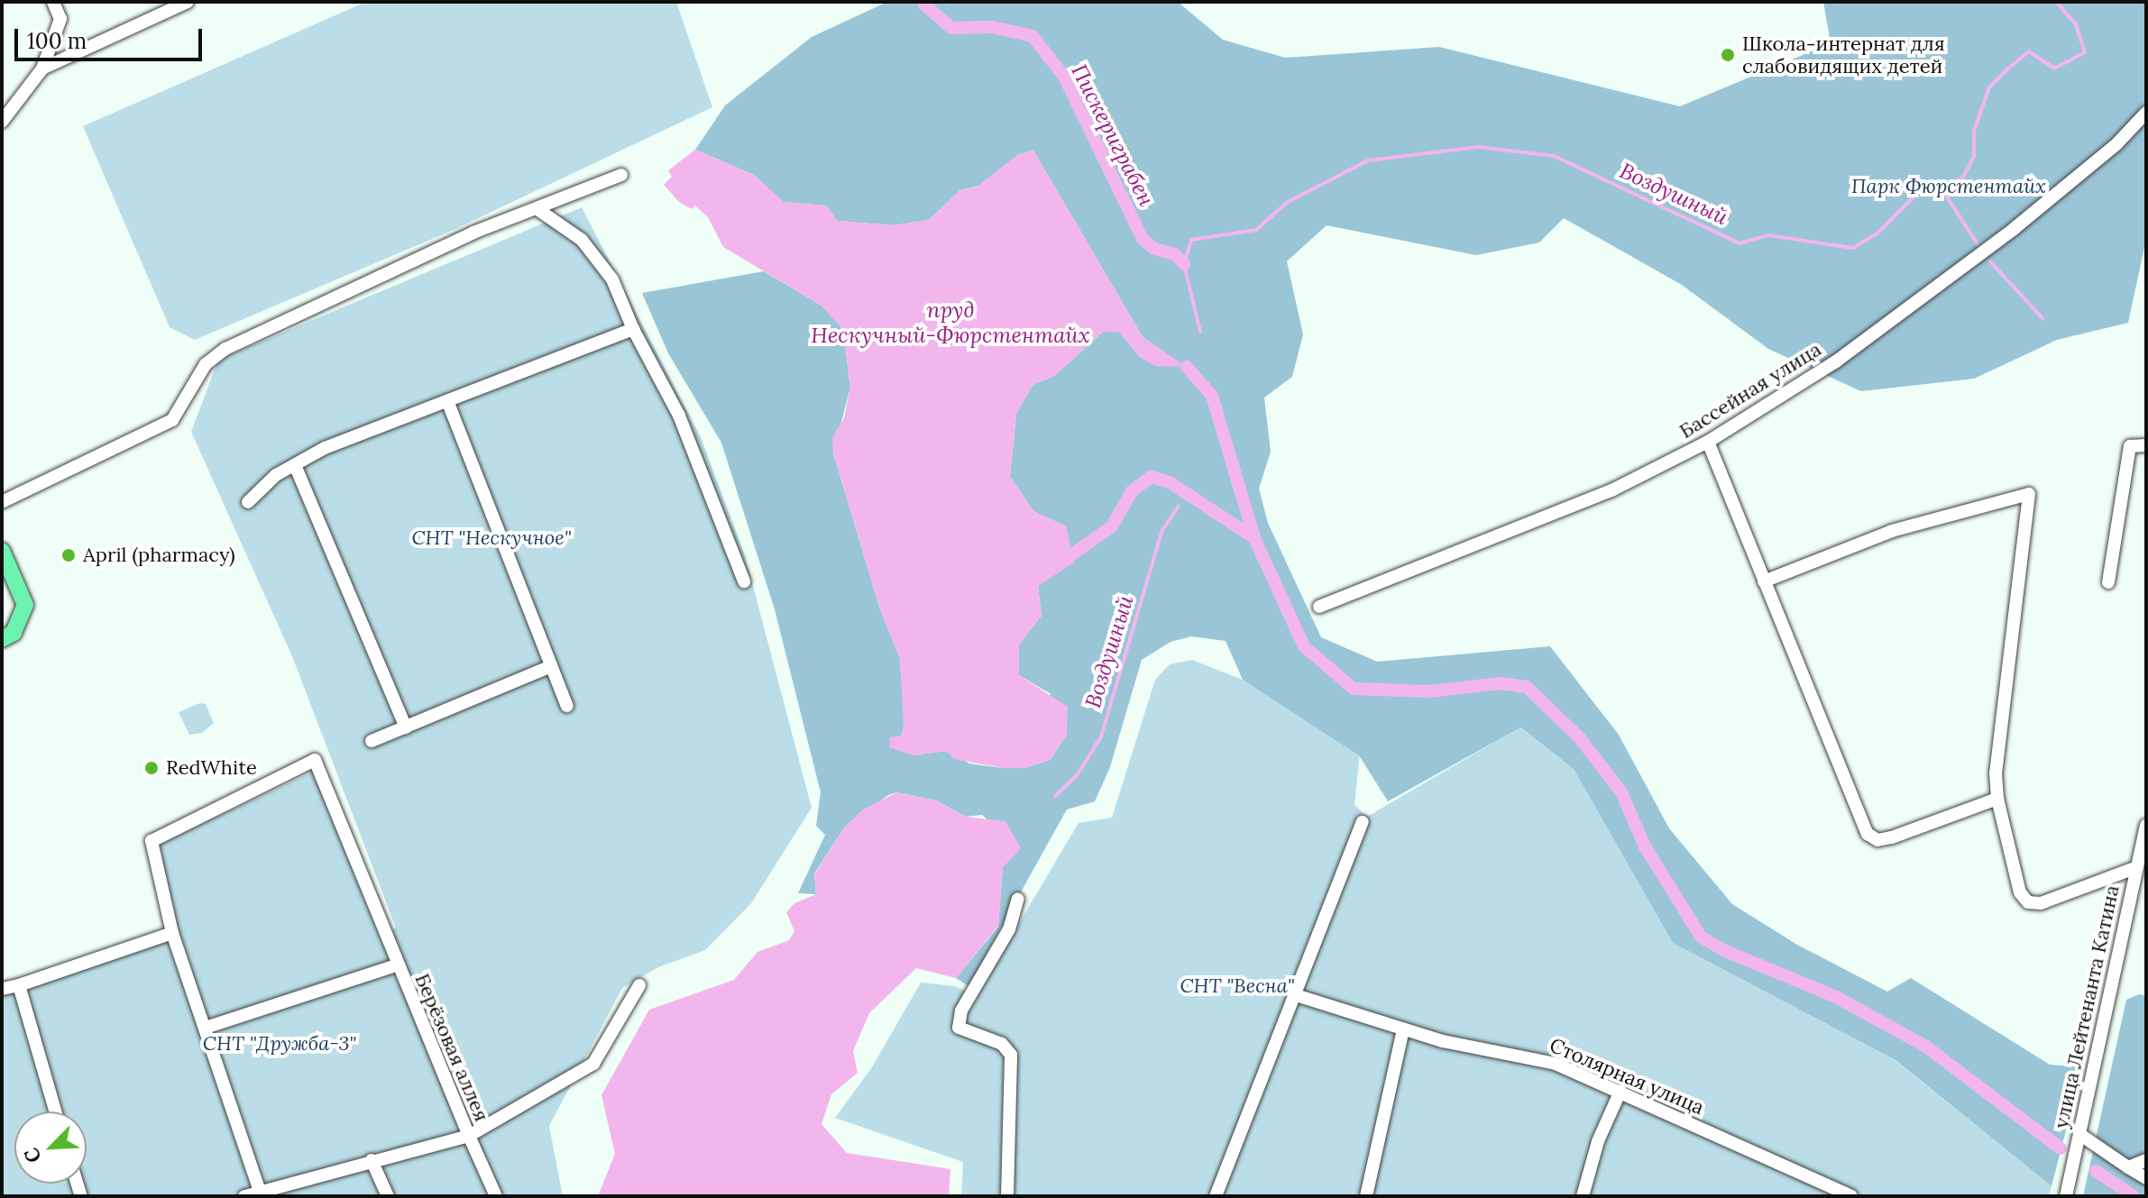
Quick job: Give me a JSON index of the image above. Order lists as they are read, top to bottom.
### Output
{
  "streets": {
    "street": [
      "Бассейная улица",
      "улица Лейтенанта Катина",
      "Берёзовая аллея",
      "Столярная улица"
    ]
  },
  "water": ["Пискериграбен", "Воздушный", "пруд Нескучный-Фюрстентайх"],
  "parks": [
    "Парк Фюрстентайх",
    "СНТ \"Нескучное\"",
    "СНТ \"Весна\"",
    "СНТ \"Дружба-3\""
  ],
  "places": ["Школа-интернат для слабовидящих детей", "April (pharmacy)", "RedWhite"],
  "scale_bar": "100 m",
  "north": "bottom left"
}
